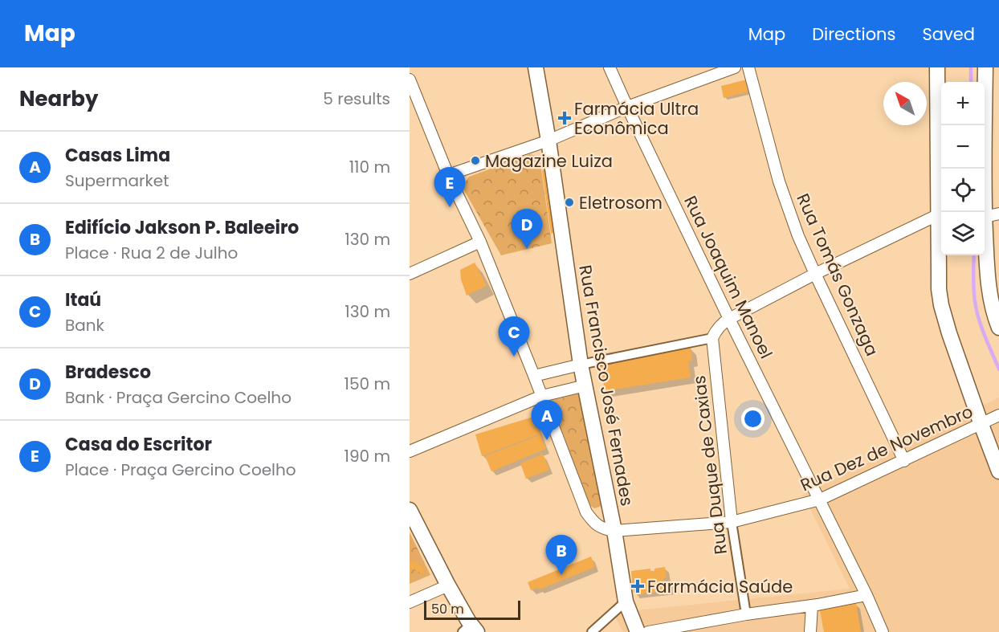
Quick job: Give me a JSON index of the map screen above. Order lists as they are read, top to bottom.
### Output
{
  "streets": {
    "main road": ["Rua Francisco José Fernades"],
    "street": [
      "Rua Tomás Gonzaga",
      "Rua Joaquim Manoel",
      "Rua Dez de Novembro",
      "Rua Duque de Caxias"
    ]
  },
  "crossings": [
    ["Rua Tomás Gonzaga", "Rua Dez de Novembro"],
    ["Rua Joaquim Manoel", "Rua Dez de Novembro"],
    ["Rua Francisco José Fernades", "Rua Dez de Novembro"],
    ["Rua Dez de Novembro", "Rua Duque de Caxias"]
  ],
  "places": {
    "health": ["Farmácia Ultra Econômica", "Farrmácia Saúde"],
    "other": ["Magazine Luiza", "Eletrosom"]
  },
  "scale_bar": "50 m",
  "north": "top left",
  "page": {
    "header": "Map",
    "nav": ["Map", "Directions", "Saved"],
    "heading": ["Nearby", "5 results"],
    "map_buttons": ["+", "−"],
    "list": [
      {
        "mark": "A",
        "name": "Casas Lima",
        "note": "Supermarket",
        "value": "110 m"
      },
      {
        "mark": "B",
        "name": "Edifício Jakson P. Baleeiro",
        "note": "Place · Rua 2 de Julho",
        "value": "130 m"
      },
      {
        "mark": "C",
        "name": "Itaú",
        "note": "Bank",
        "value": "130 m"
      },
      {
        "mark": "D",
        "name": "Bradesco",
        "note": "Bank · Praça Gercino Coelho",
        "value": "150 m"
      },
      {
        "mark": "E",
        "name": "Casa do Escritor",
        "note": "Place · Praça Gercino Coelho",
        "value": "190 m"
      }
    ],
    "pins": [
      "E",
      "D",
      "C",
      "A",
      "B"
    ],
    "scale": "50 m"
  }
}
